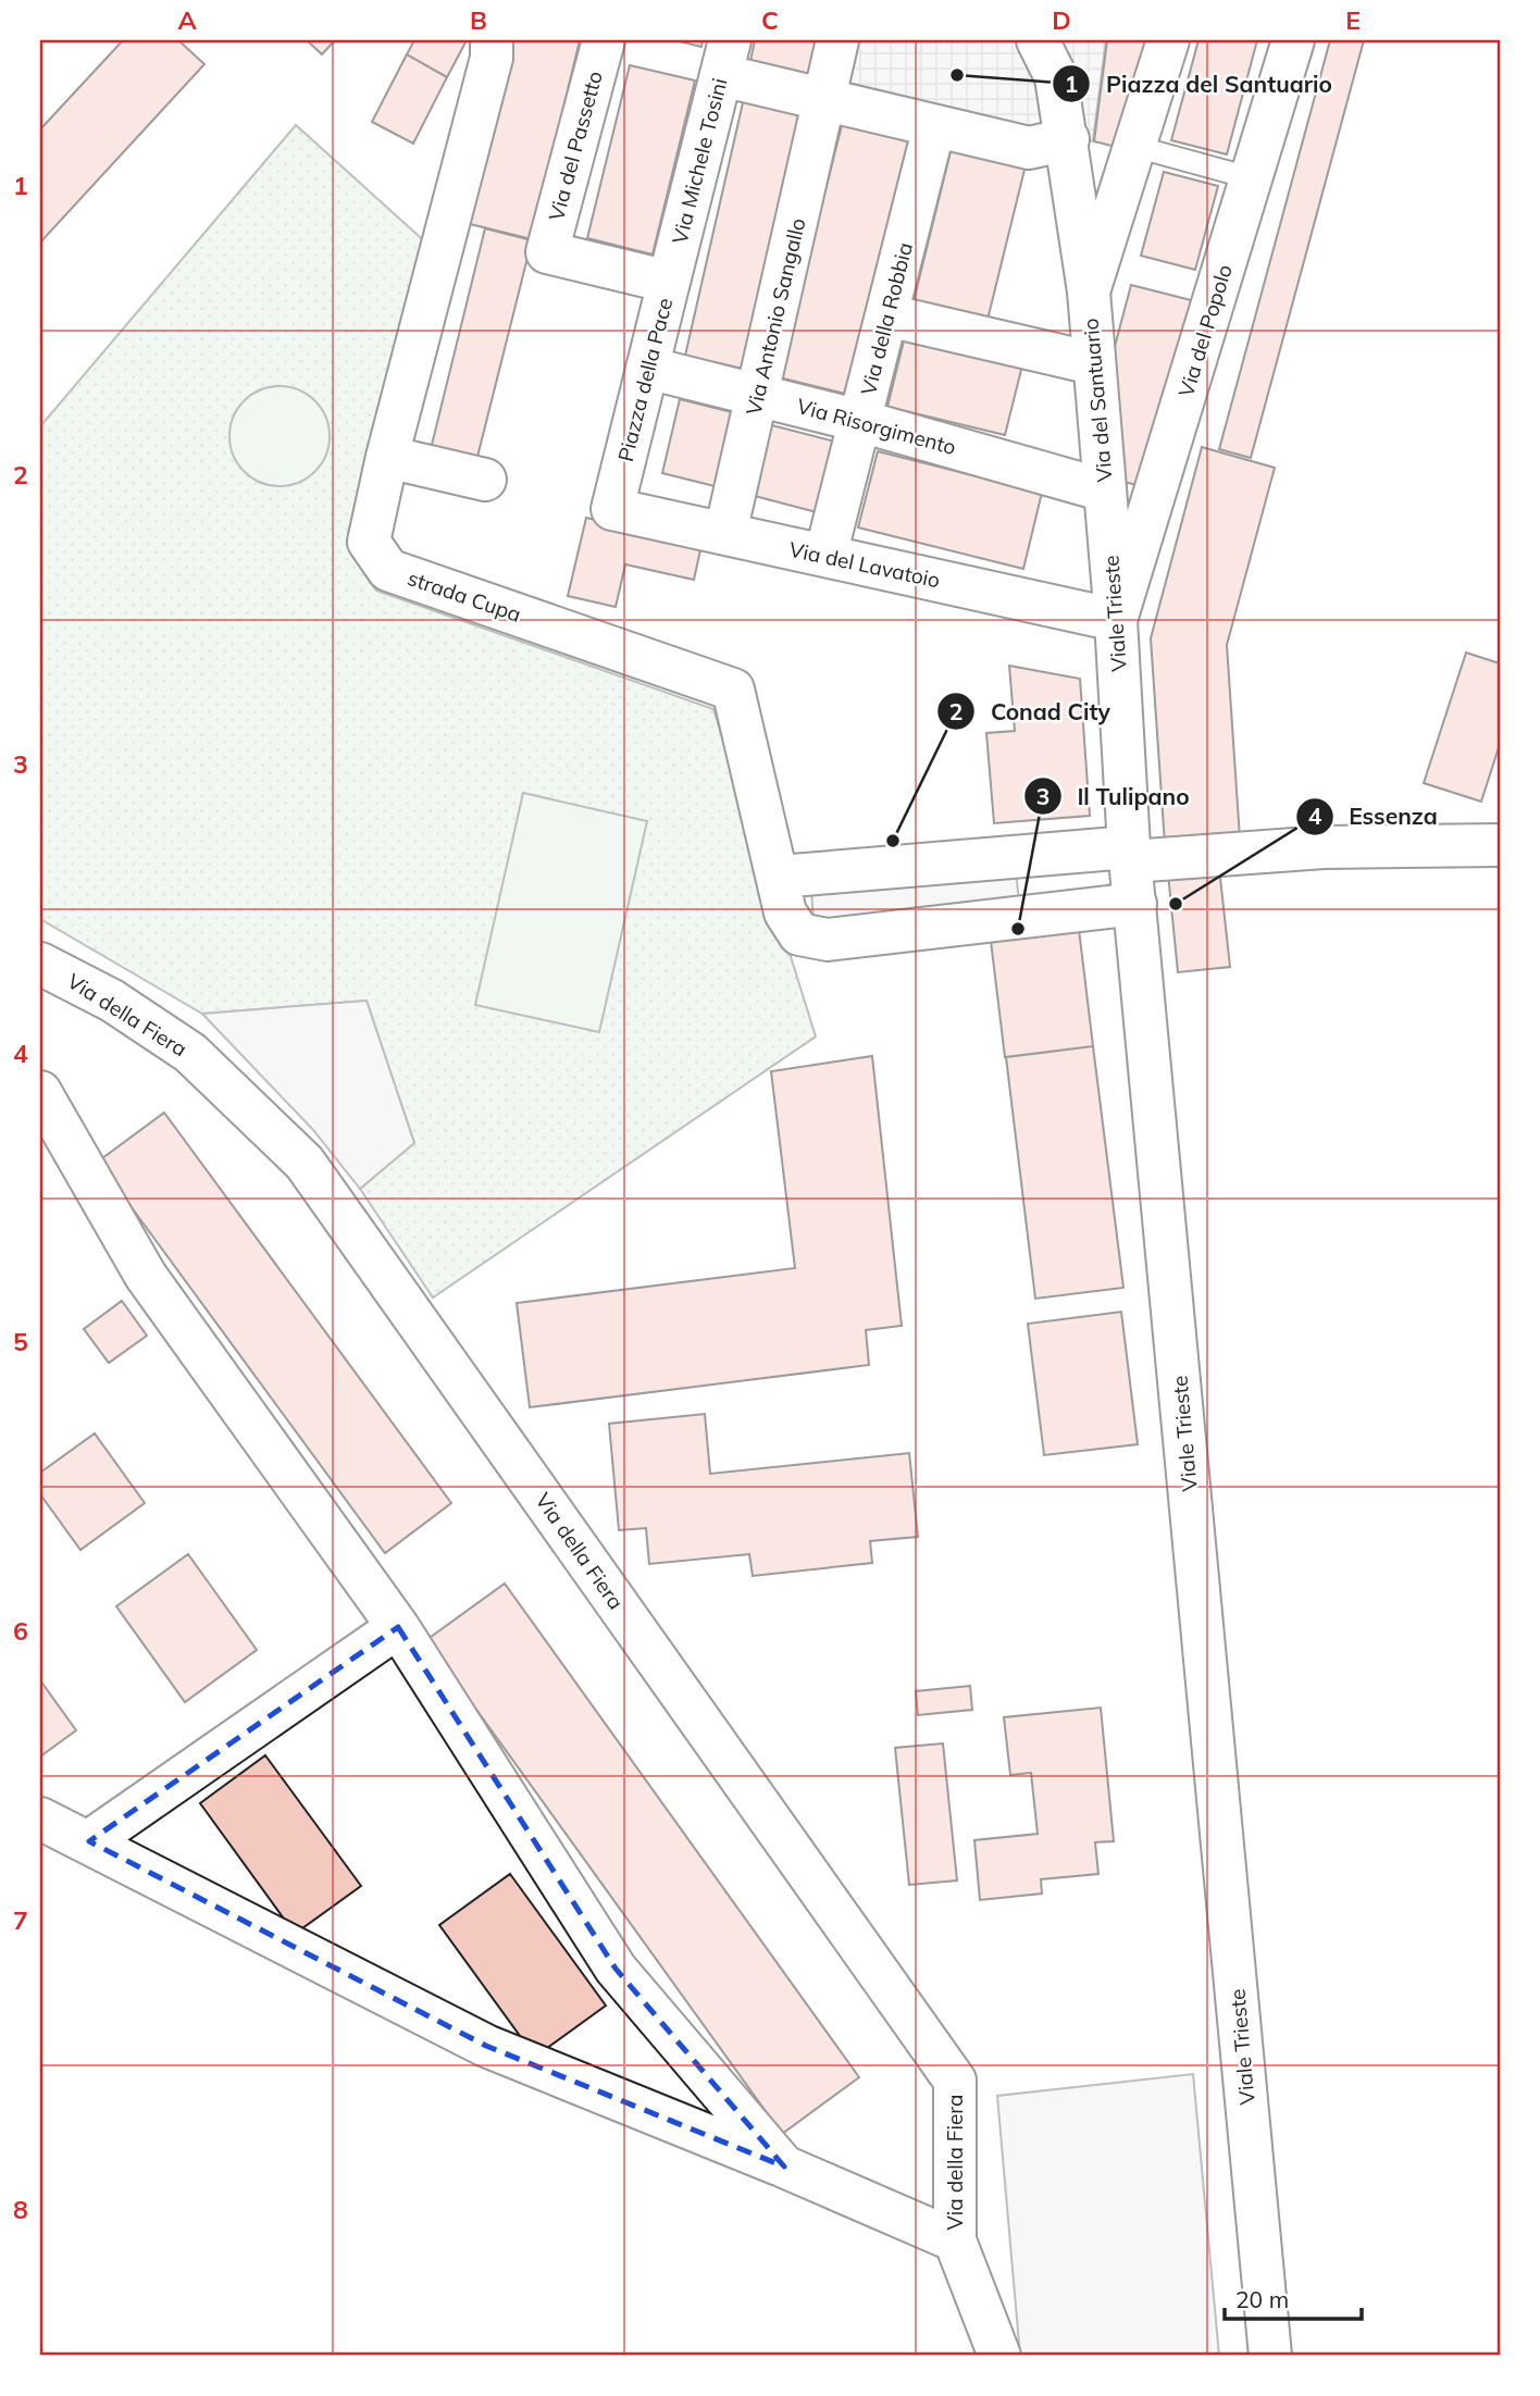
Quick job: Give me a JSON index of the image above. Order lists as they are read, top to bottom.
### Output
{
  "streets": {
    "street": [
      "Via del Passetto",
      "Via Michele Tosini",
      "Via Antonio Sangallo",
      "Via della Robbia",
      "Via del Popolo",
      "Piazza della Pace",
      "Via del Santuario",
      "Via Risorgimento",
      "Via del Lavatoio",
      "strada Cupa",
      "Viale Trieste",
      "Via della Fiera"
    ]
  },
  "crossings": [
    ["Via del Passetto", "Piazza della Pace"],
    ["Via Michele Tosini", "Piazza della Pace"],
    ["Via Antonio Sangallo", "Via Risorgimento"],
    ["Via Antonio Sangallo", "Via del Lavatoio"],
    ["Via della Robbia", "Via Risorgimento"],
    ["Via della Robbia", "Via del Lavatoio"],
    ["Via del Popolo", "Via del Lavatoio"],
    ["Via del Popolo", "Viale Trieste"],
    ["Piazza della Pace", "Via Risorgimento"],
    ["Piazza della Pace", "Via del Lavatoio"],
    ["Via del Santuario", "Via Risorgimento"],
    ["Via del Santuario", "Viale Trieste"],
    ["Via Risorgimento", "Viale Trieste"],
    ["Via del Lavatoio", "Viale Trieste"]
  ],
  "places": [
    "Piazza del Santuario",
    "Conad City",
    "Essenza",
    "Il Tulipano"
  ],
  "scale_bar": "20 m",
  "grid": {
    "columns": [
      "A",
      "B",
      "C",
      "D",
      "E"
    ],
    "rows": [
      "1",
      "2",
      "3",
      "4",
      "5",
      "6",
      "7",
      "8"
    ]
  }
}
